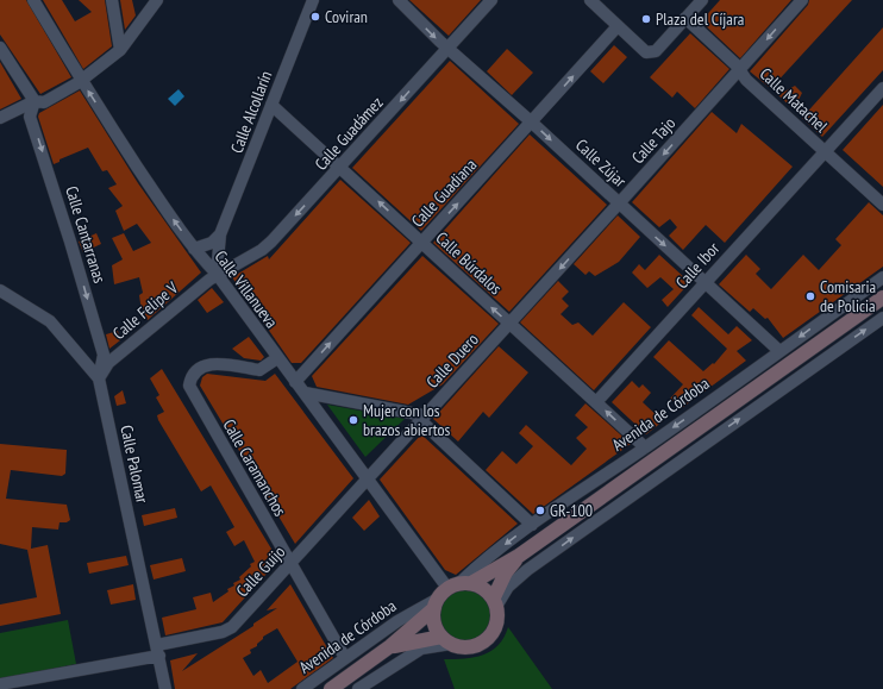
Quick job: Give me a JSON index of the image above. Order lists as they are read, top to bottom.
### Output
{
  "streets": {
    "street": [
      "Calle Matachel",
      "Calle Alcollarín",
      "Calle Guadámez",
      "Calle Tajo",
      "Calle Zújar",
      "Calle Guadiana",
      "Calle Cantarranas",
      "Calle Búrdalos",
      "Calle Ibor",
      "Calle Villanueva",
      "Calle Felipe V",
      "Calle Duero",
      "Avenida de Córdoba",
      "Calle Palomar",
      "Calle Caramanchos",
      "Calle Guijo"
    ]
  },
  "crossings": [
    ["Calle Matachel", "Calle Tajo"],
    ["Calle Matachel", "Calle Ibor"],
    ["Calle Alcollarín", "Calle Guadámez"],
    ["Calle Alcollarín", "Calle Búrdalos"],
    ["Calle Alcollarín", "Calle Villanueva"],
    ["Calle Alcollarín", "Calle Felipe V"],
    ["Calle Guadámez", "Calle Zújar"],
    ["Calle Guadámez", "Calle Búrdalos"],
    ["Calle Guadámez", "Calle Villanueva"],
    ["Calle Guadámez", "Calle Felipe V"],
    ["Calle Tajo", "Calle Zújar"],
    ["Calle Tajo", "Calle Búrdalos"],
    ["Calle Tajo", "Calle Duero"],
    ["Calle Zújar", "Calle Guadiana"],
    ["Calle Zújar", "Calle Ibor"],
    ["Calle Zújar", "Avenida de Córdoba"],
    ["Calle Guadiana", "Calle Búrdalos"],
    ["Calle Guadiana", "Calle Villanueva"],
    ["Calle Cantarranas", "Calle Felipe V"],
    ["Calle Cantarranas", "Calle Palomar"],
    ["Calle Búrdalos", "Calle Ibor"],
    ["Calle Búrdalos", "Calle Duero"],
    ["Calle Búrdalos", "Avenida de Córdoba"],
    ["Calle Villanueva", "Calle Felipe V"],
    ["Calle Villanueva", "Calle Duero"],
    ["Calle Villanueva", "Avenida de Córdoba"],
    ["Calle Villanueva", "Calle Caramanchos"],
    ["Calle Villanueva", "Calle Guijo"],
    ["Calle Felipe V", "Calle Palomar"],
    ["Calle Duero", "Calle Guijo"],
    ["Avenida de Córdoba", "Calle Caramanchos"],
    ["Calle Palomar", "Calle Guijo"],
    ["Calle Caramanchos", "Calle Guijo"]
  ],
  "one_way": [
    "Calle Guadámez",
    "Calle Tajo",
    "Calle Zújar",
    "Calle Guadiana",
    "Calle Cantarranas",
    "Calle Búrdalos"
  ],
  "places": [
    "Coviran",
    "Plaza del Cíjara",
    "Comisaria de Policia",
    "Mujer con los brazos abiertos",
    "GR-100"
  ]
}
